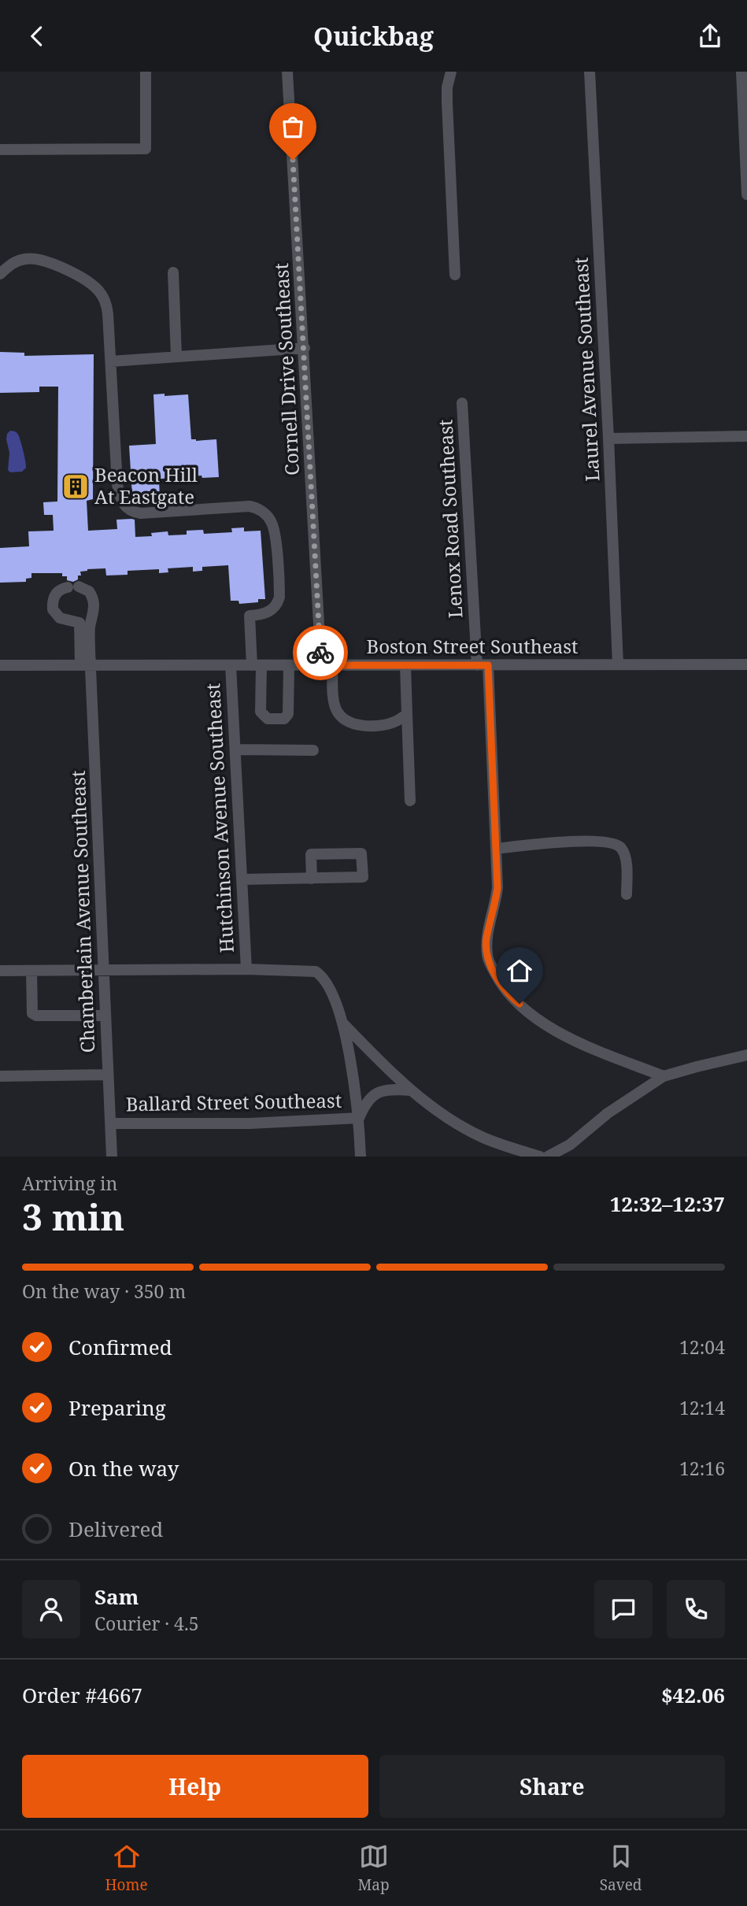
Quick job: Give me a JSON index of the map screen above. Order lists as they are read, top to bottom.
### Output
{
  "streets": {
    "street": [
      "Cornell Drive Southeast",
      "Laurel Avenue Southeast",
      "Lenox Road Southeast",
      "Boston Street Southeast",
      "Hutchinson Avenue Southeast",
      "Chamberlain Avenue Southeast",
      "Ballard Street Southeast"
    ]
  },
  "crossings": [
    ["Cornell Drive Southeast", "Boston Street Southeast"],
    ["Laurel Avenue Southeast", "Boston Street Southeast"],
    ["Lenox Road Southeast", "Boston Street Southeast"],
    ["Boston Street Southeast", "Hutchinson Avenue Southeast"],
    ["Boston Street Southeast", "Chamberlain Avenue Southeast"],
    ["Chamberlain Avenue Southeast", "Ballard Street Southeast"]
  ],
  "places": {
    "building": ["Beacon Hill At Eastgate"]
  },
  "page": {
    "header": "Quickbag",
    "heading": ["3 min", "Arriving in", "12:32–12:37"],
    "panel": [
      "Sam",
      "Courier · 4.5",
      "Order #4667",
      "$42.06"
    ],
    "bar": "On the way · 350 m",
    "list": [
      ["Confirmed", "12:04"],
      ["Preparing", "12:14"],
      ["On the way", "12:16"],
      "Delivered"
    ],
    "buttons": ["Help", "Share"],
    "tabs": ["Home", "Map", "Saved"]
  }
}
